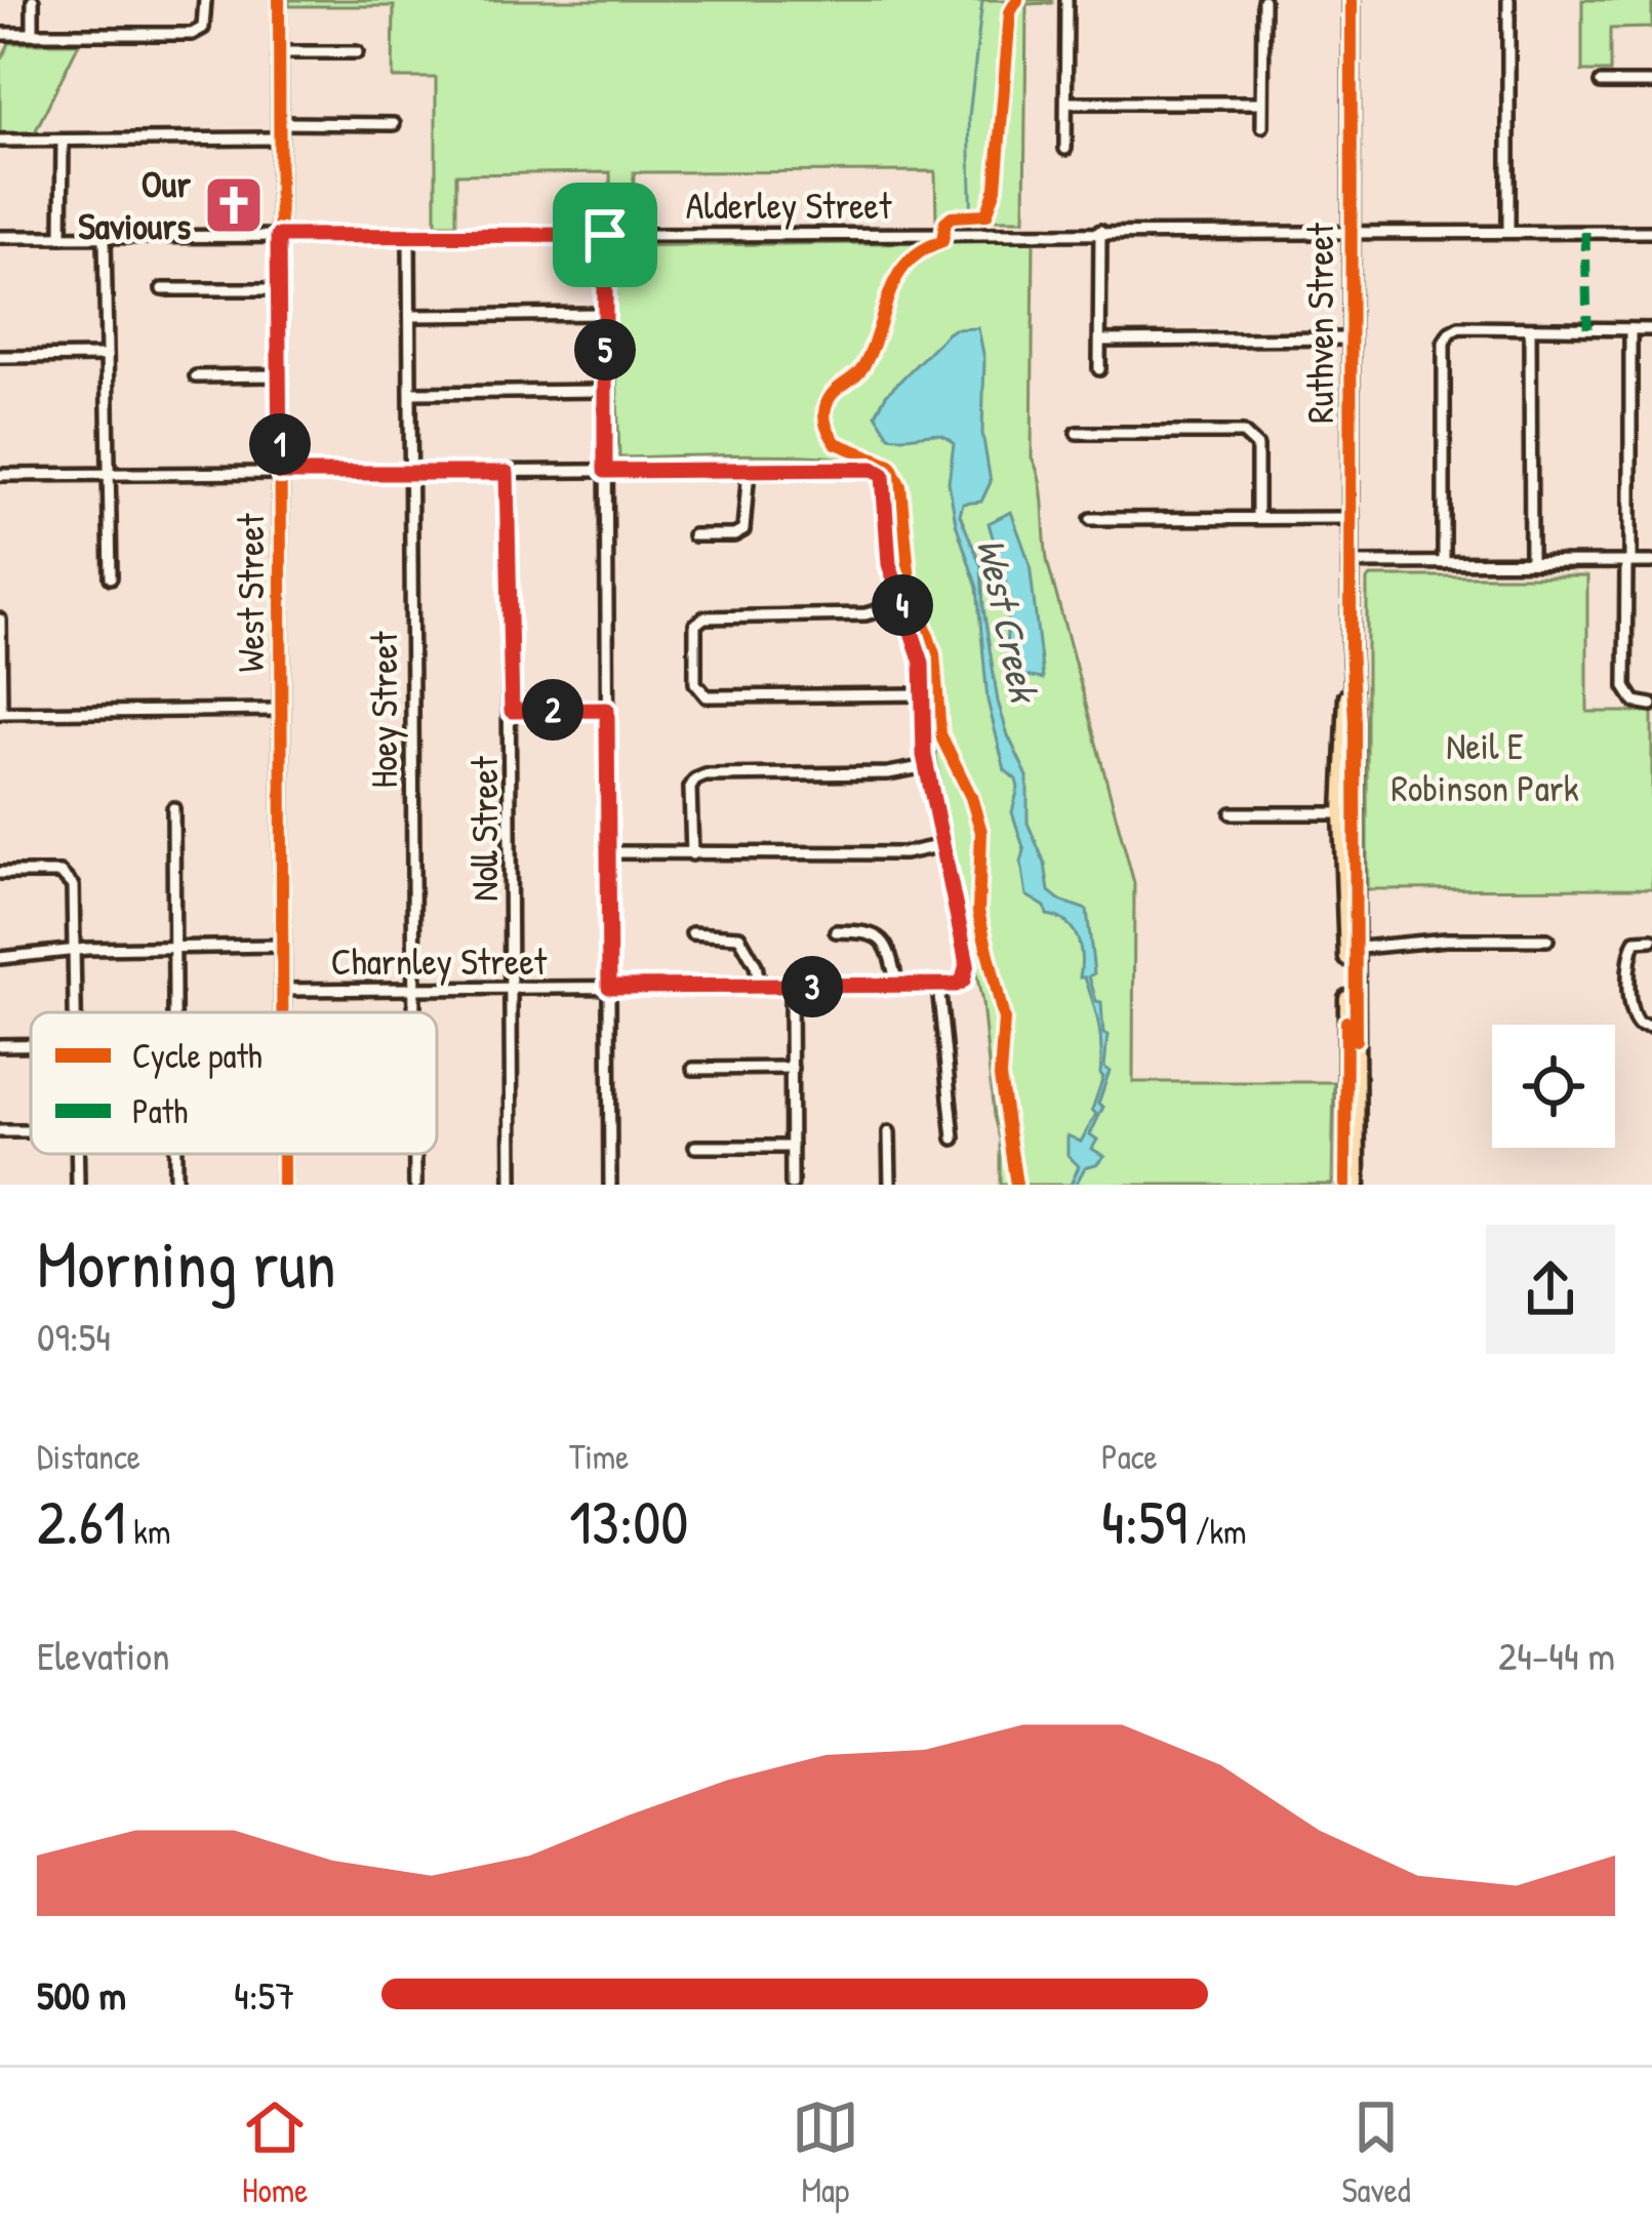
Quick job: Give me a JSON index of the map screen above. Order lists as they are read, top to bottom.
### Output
{
  "streets": {
    "highway": ["Ruthven Street"],
    "main road": ["West Street"],
    "street": [
      "Alderley Street",
      "Hoey Street",
      "Noll Street",
      "Charnley Street"
    ]
  },
  "crossings": [
    ["Alderley Street", "Ruthven Street"],
    ["Alderley Street", "West Street"],
    ["Alderley Street", "Hoey Street"],
    ["West Street", "Charnley Street"],
    ["Hoey Street", "Charnley Street"],
    ["Noll Street", "Charnley Street"]
  ],
  "water": ["West Creek"],
  "parks": ["Neil E Robinson Park"],
  "places": {
    "church": ["Our Saviours"]
  },
  "legend": ["Cycle path", "Path"],
  "page": {
    "pins": [
      "5",
      "1",
      "4",
      "2",
      "3"
    ],
    "heading": ["Morning run", "09:54"],
    "stats": [
      ["Distance", "2.61 km"],
      ["Time", "13:00"],
      ["Pace", "4:59 /km"]
    ],
    "chart": ["Elevation", "24–44 m"],
    "list": [
      {
        "name": "500 m",
        "note": "4:57"
      }
    ],
    "tabs": ["Home", "Map", "Saved"]
  }
}
